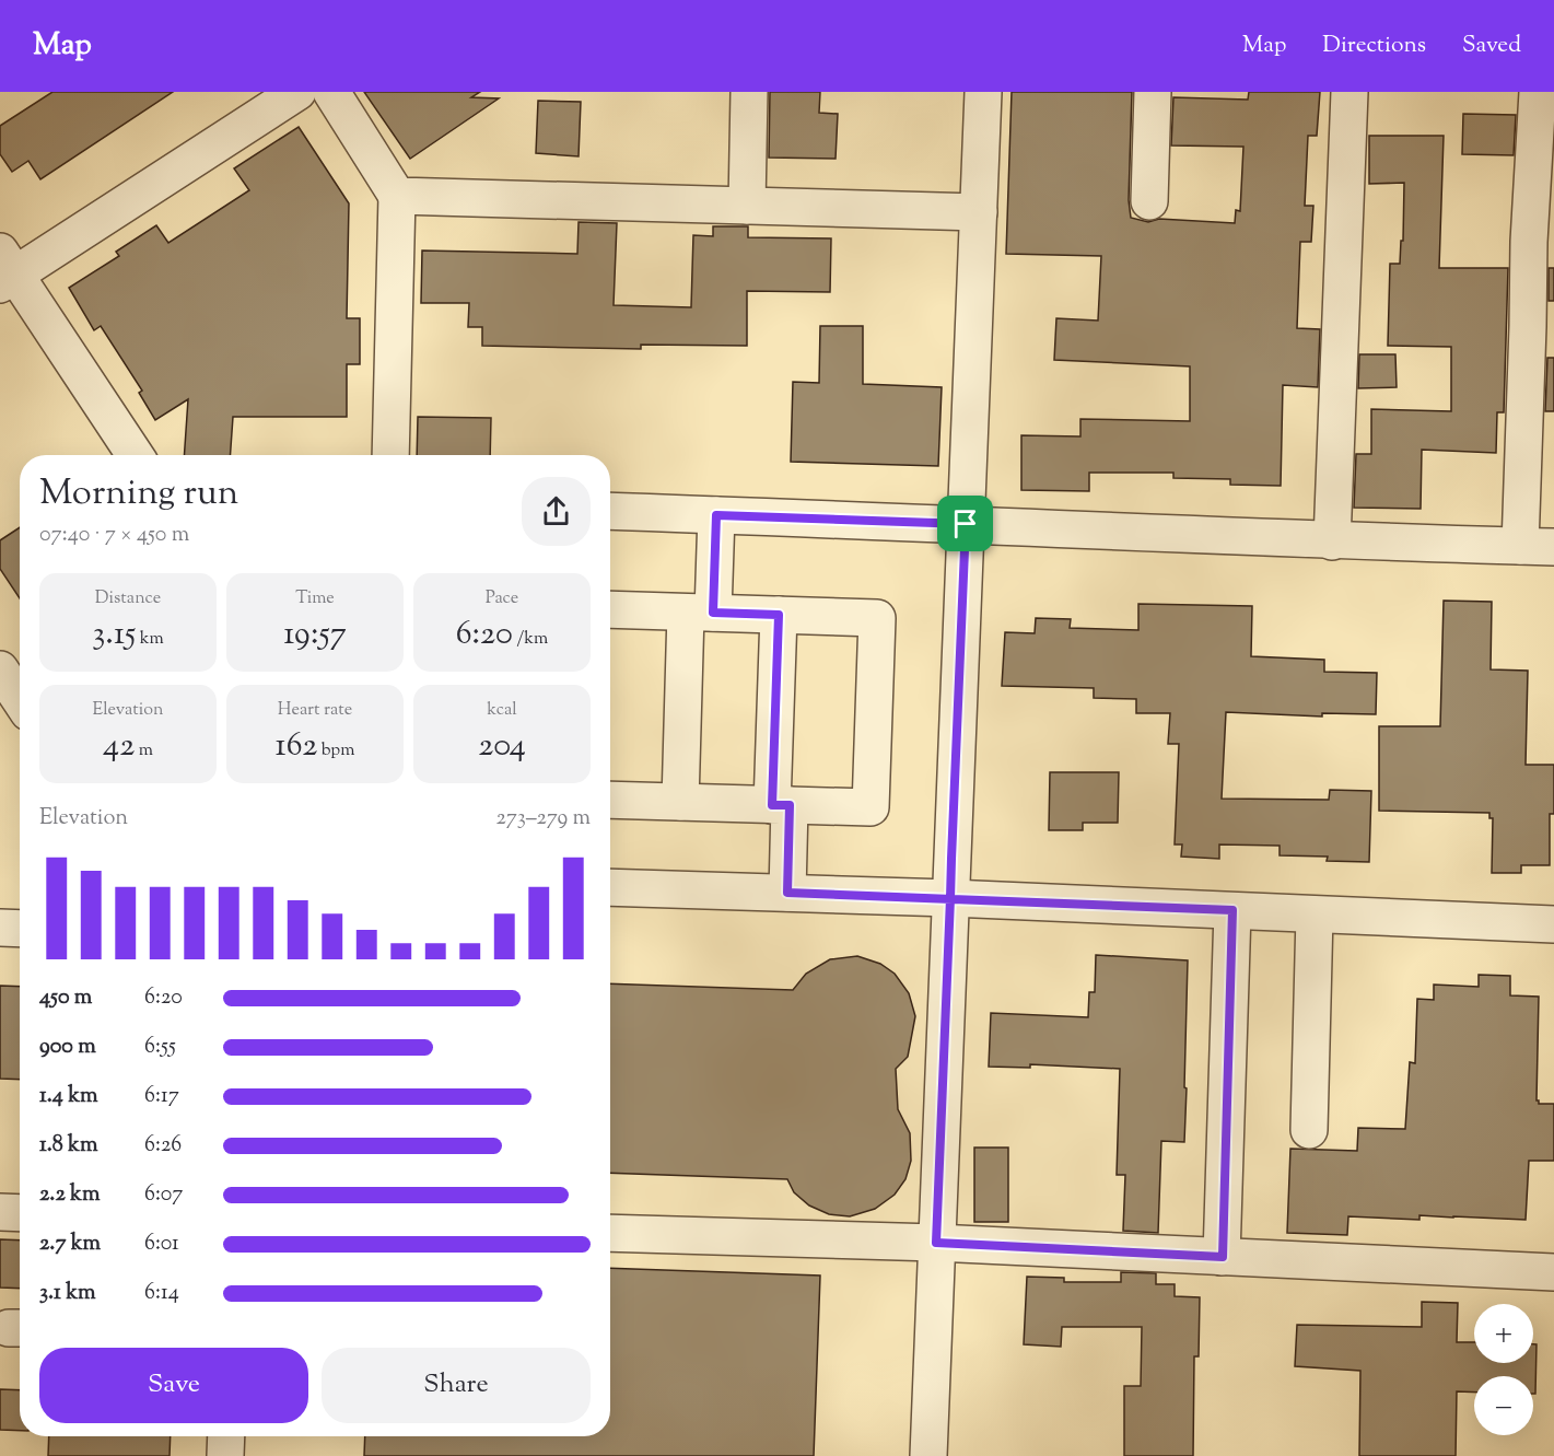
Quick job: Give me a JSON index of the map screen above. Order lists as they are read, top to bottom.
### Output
{
  "page": {
    "header": "Map",
    "nav": ["Map", "Directions", "Saved"],
    "heading": ["Morning run", "07:40 · 7 × 450 m"],
    "stats": [
      ["Distance", "3.15 km"],
      ["Time", "19:57"],
      ["Pace", "6:20 /km"],
      ["Elevation", "42 m"],
      ["Heart rate", "162 bpm"],
      ["kcal", "204"]
    ],
    "chart": ["Elevation", "273–279 m"],
    "list": [
      {
        "name": "450 m",
        "note": "6:20"
      },
      {
        "name": "900 m",
        "note": "6:55"
      },
      {
        "name": "1.4 km",
        "note": "6:17"
      },
      {
        "name": "1.8 km",
        "note": "6:26"
      },
      {
        "name": "2.2 km",
        "note": "6:07"
      },
      {
        "name": "2.7 km",
        "note": "6:01"
      },
      {
        "name": "3.1 km",
        "note": "6:14"
      }
    ],
    "map_buttons": ["+", "−"],
    "buttons": ["Save", "Share"]
  }
}
